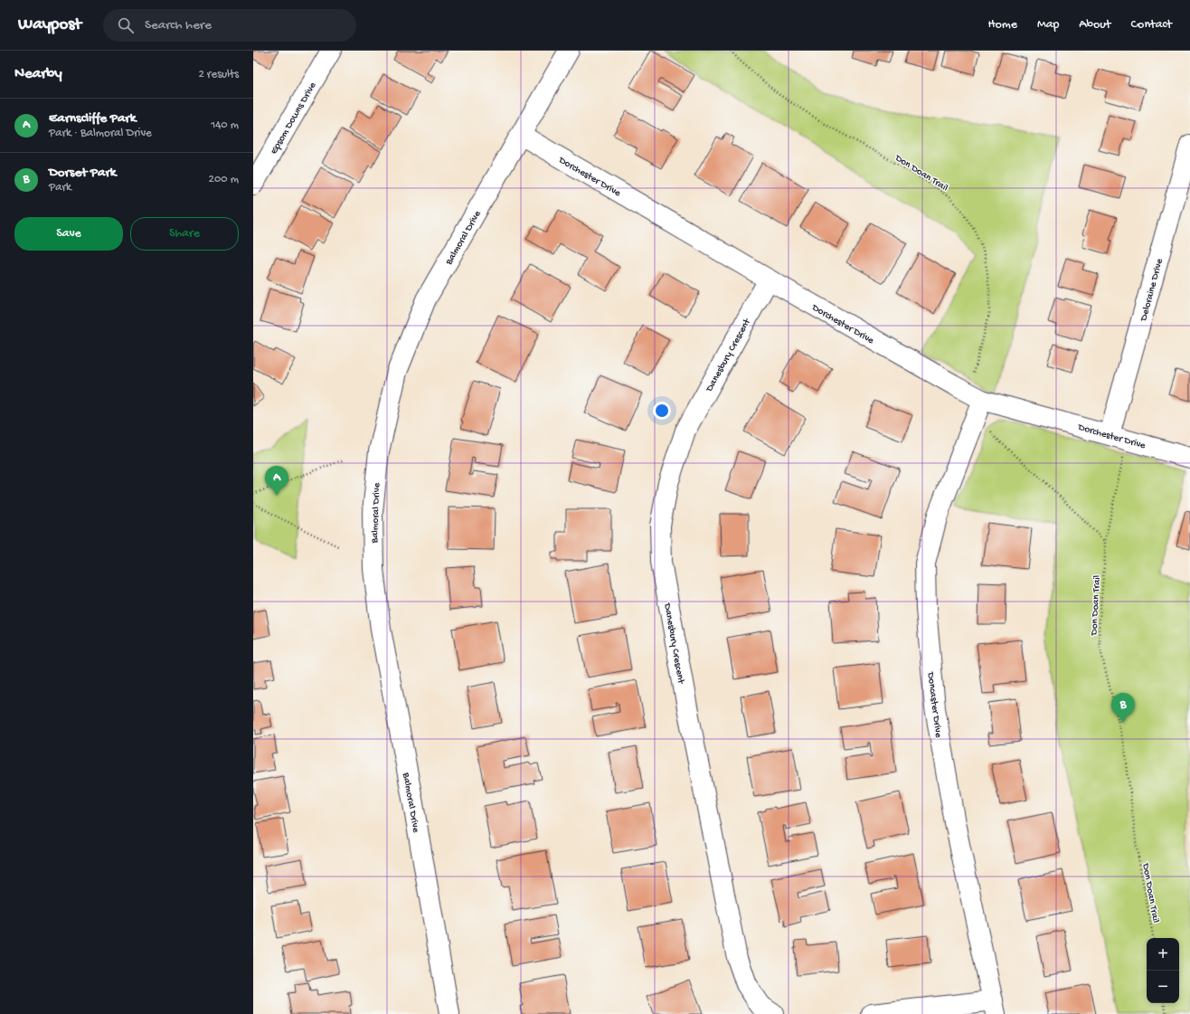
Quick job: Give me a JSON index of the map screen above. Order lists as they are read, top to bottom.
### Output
{
  "streets": {
    "street": [
      "Epsom Downs Drive",
      "Dorchester Drive",
      "Balmoral Drive",
      "Deloraine Drive",
      "Danesbury Crescent",
      "Doncaster Drive"
    ],
    "path": ["Don Doan Trail"]
  },
  "crossings": [
    ["Don Doan Trail", "Dorchester Drive"],
    ["Dorchester Drive", "Balmoral Drive"],
    ["Dorchester Drive", "Deloraine Drive"],
    ["Dorchester Drive", "Danesbury Crescent"],
    ["Dorchester Drive", "Doncaster Drive"]
  ],
  "page": {
    "header": "Waypost",
    "search": "Search here",
    "nav": [
      "Home",
      "Map",
      "About",
      "Contact"
    ],
    "heading": ["Nearby", "2 results"],
    "list": [
      {
        "mark": "A",
        "name": "Earnscliffe Park",
        "note": "Park · Balmoral Drive",
        "value": "140 m"
      },
      {
        "mark": "B",
        "name": "Dorset Park",
        "note": "Park",
        "value": "200 m"
      }
    ],
    "buttons": ["Save", "Share"],
    "pins": ["A", "B"],
    "map_buttons": ["+", "−"]
  }
}
